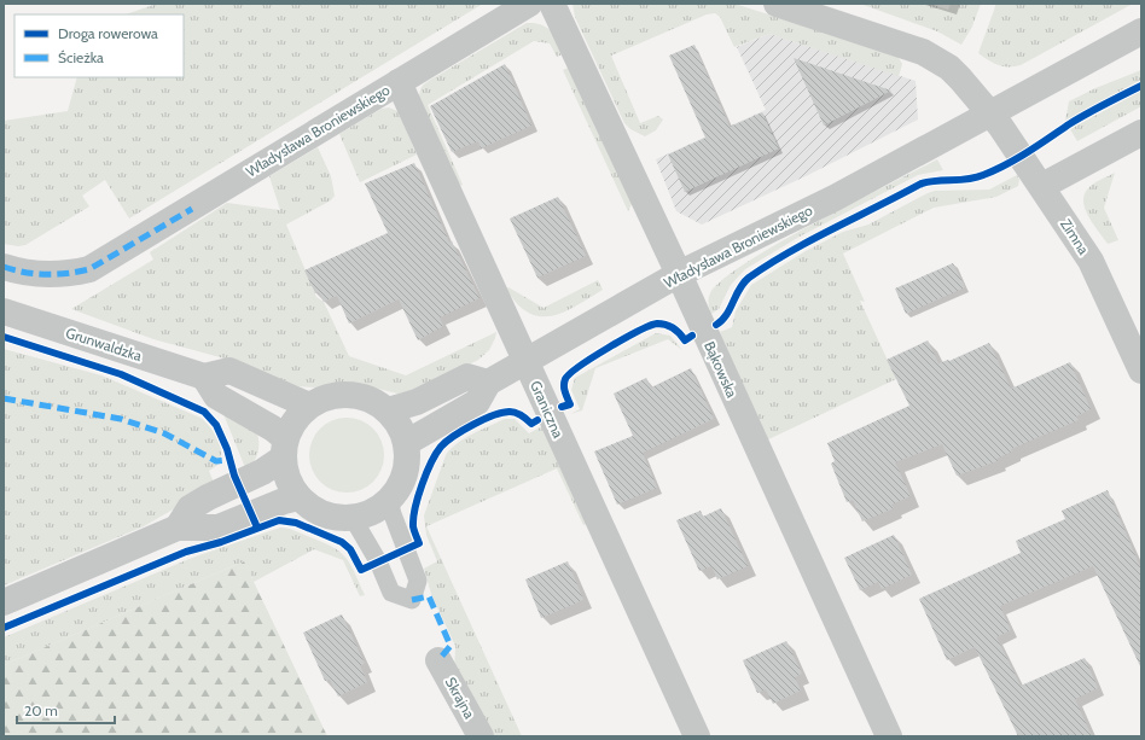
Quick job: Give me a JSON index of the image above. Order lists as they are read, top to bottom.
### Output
{
  "streets": {
    "street": [
      "Władysława Broniewskiego",
      "Zimna",
      "Grunwaldzka",
      "Bąkowska",
      "Graniczna",
      "Skrajna"
    ]
  },
  "crossings": [
    ["Władysława Broniewskiego", "Zimna"],
    ["Władysława Broniewskiego", "Bąkowska"],
    ["Władysława Broniewskiego", "Graniczna"]
  ],
  "legend": ["Droga rowerowa", "Ścieżka"],
  "scale_bar": "20 m"
}
